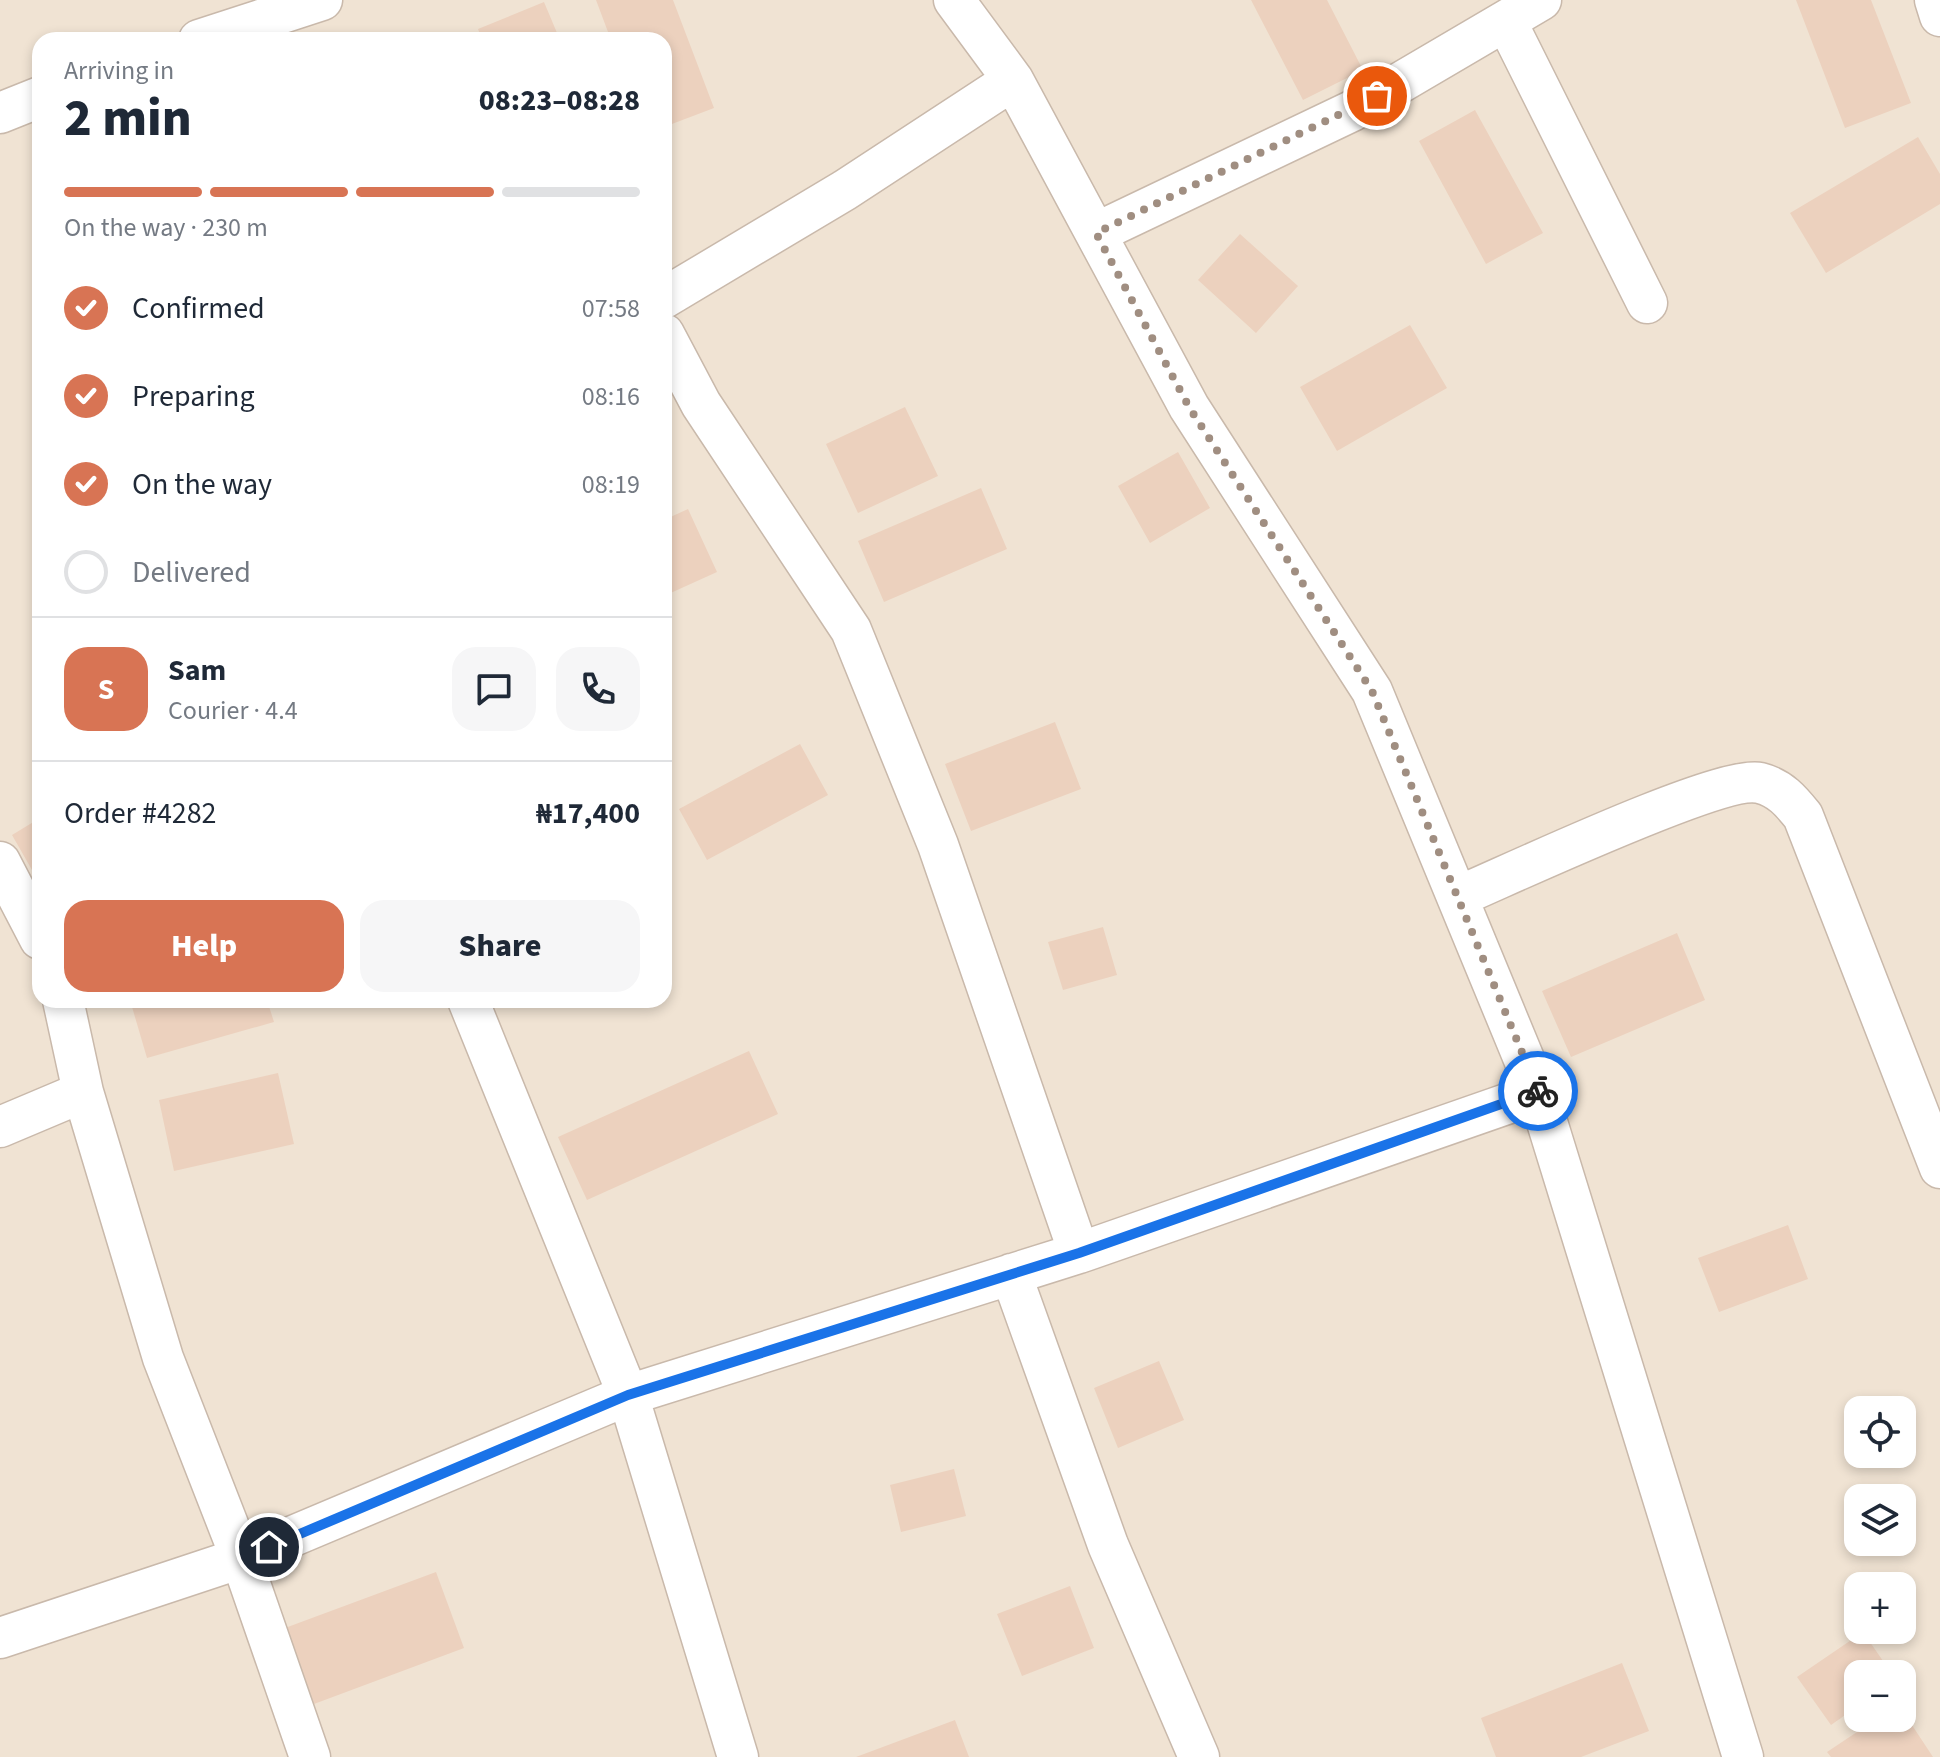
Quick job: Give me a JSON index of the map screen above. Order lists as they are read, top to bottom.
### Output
{
  "page": {
    "heading": ["2 min", "Arriving in", "08:23–08:28"],
    "panel": [
      "Sam",
      "Courier · 4.4",
      "Order #4282",
      "₦17,400"
    ],
    "bar": "On the way · 230 m",
    "list": [
      ["Confirmed", "07:58"],
      ["Preparing", "08:16"],
      ["On the way", "08:19"],
      "Delivered"
    ],
    "round": "S",
    "buttons": ["Help", "Share"],
    "map_buttons": ["+", "−"]
  }
}
